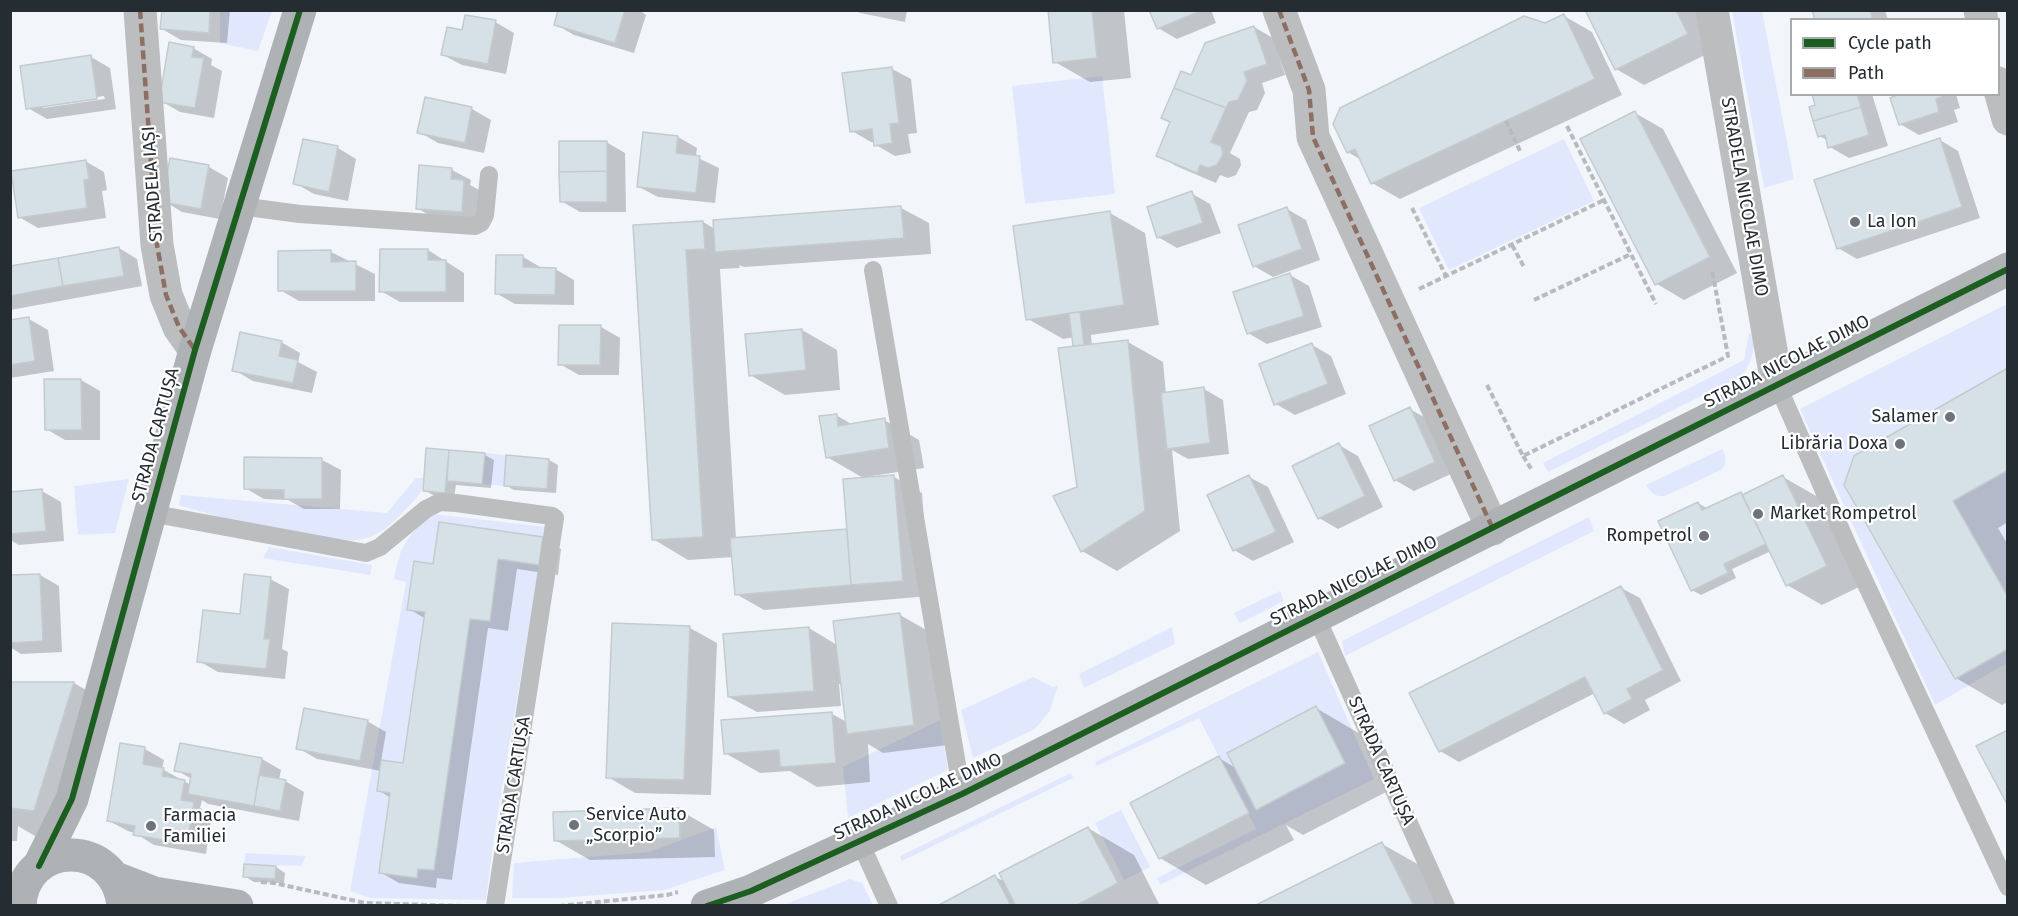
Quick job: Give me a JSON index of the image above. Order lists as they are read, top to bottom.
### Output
{
  "streets": {
    "street": [
      "STRADELA IAȘI",
      "STRADELA NICOLAE DIMO",
      "STRADA NICOLAE DIMO",
      "STRADA CARTUȘA"
    ]
  },
  "crossings": [
    ["STRADELA IAȘI", "STRADA CARTUȘA"],
    ["STRADELA NICOLAE DIMO", "STRADA NICOLAE DIMO"],
    ["STRADA NICOLAE DIMO", "STRADA CARTUȘA"]
  ],
  "places": [
    "La Ion",
    "Salamer",
    "Librăria Doxa",
    "Market Rompetrol",
    "Rompetrol",
    "Service Auto „Scorpio”",
    "Farmacia Familiei"
  ],
  "legend": ["Cycle path", "Path"]
}
